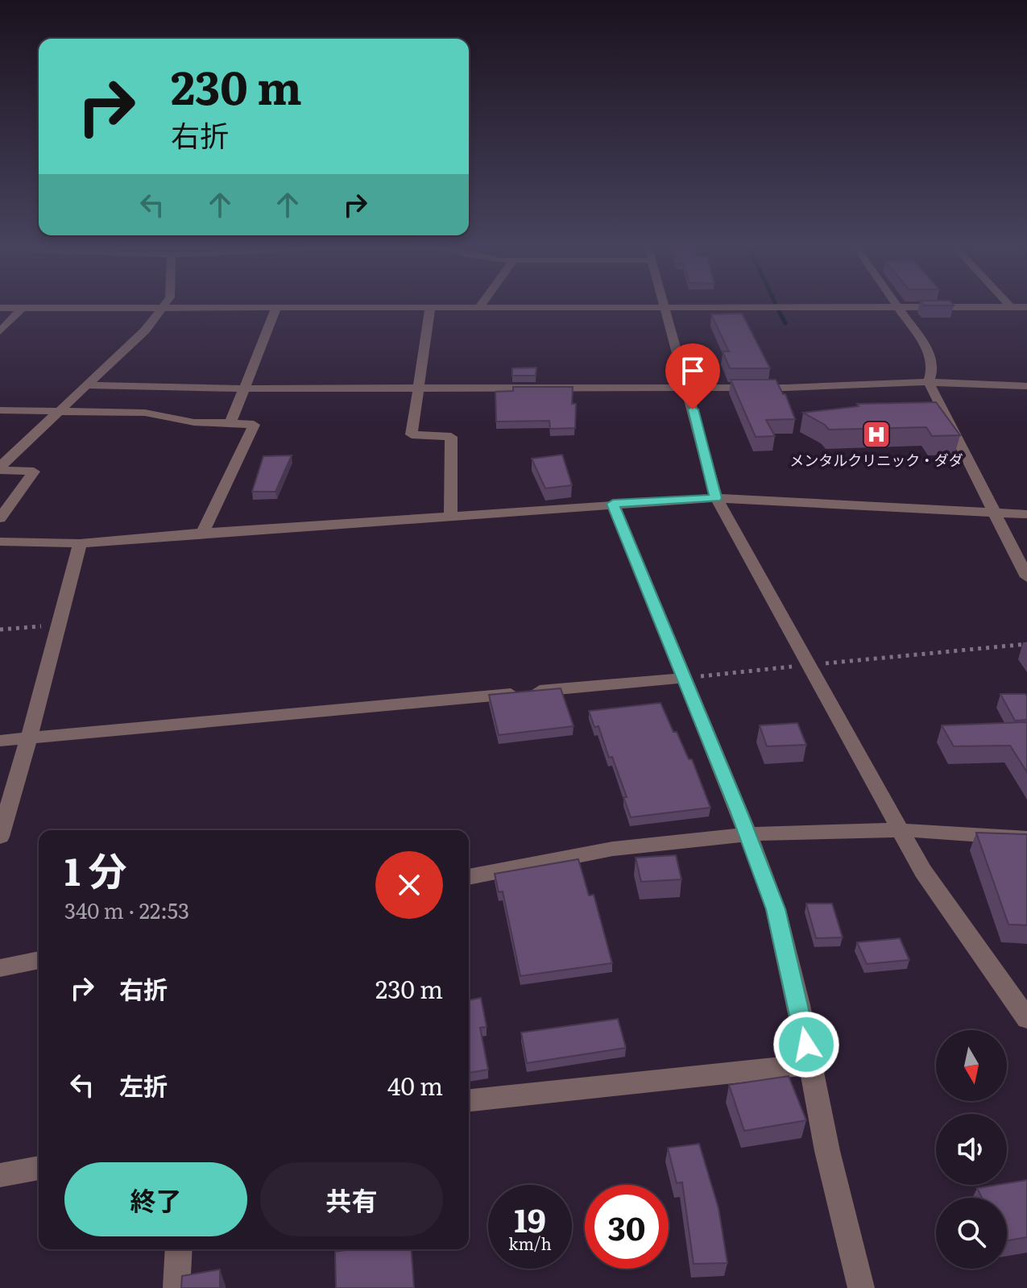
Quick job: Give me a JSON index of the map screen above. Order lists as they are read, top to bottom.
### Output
{
  "places": {
    "hospital": ["メンタルクリニック・ダダ"]
  },
  "north": "bottom",
  "page": {
    "turn": ["230 m", "右折"],
    "heading": ["1 分", "340 m · 22:53"],
    "list": [
      {
        "name": "右折",
        "value": "230 m"
      },
      {
        "name": "左折",
        "value": "40 m"
      }
    ],
    "buttons": ["終了", "共有"],
    "speed": "19 km/h",
    "limit": "30"
  }
}
